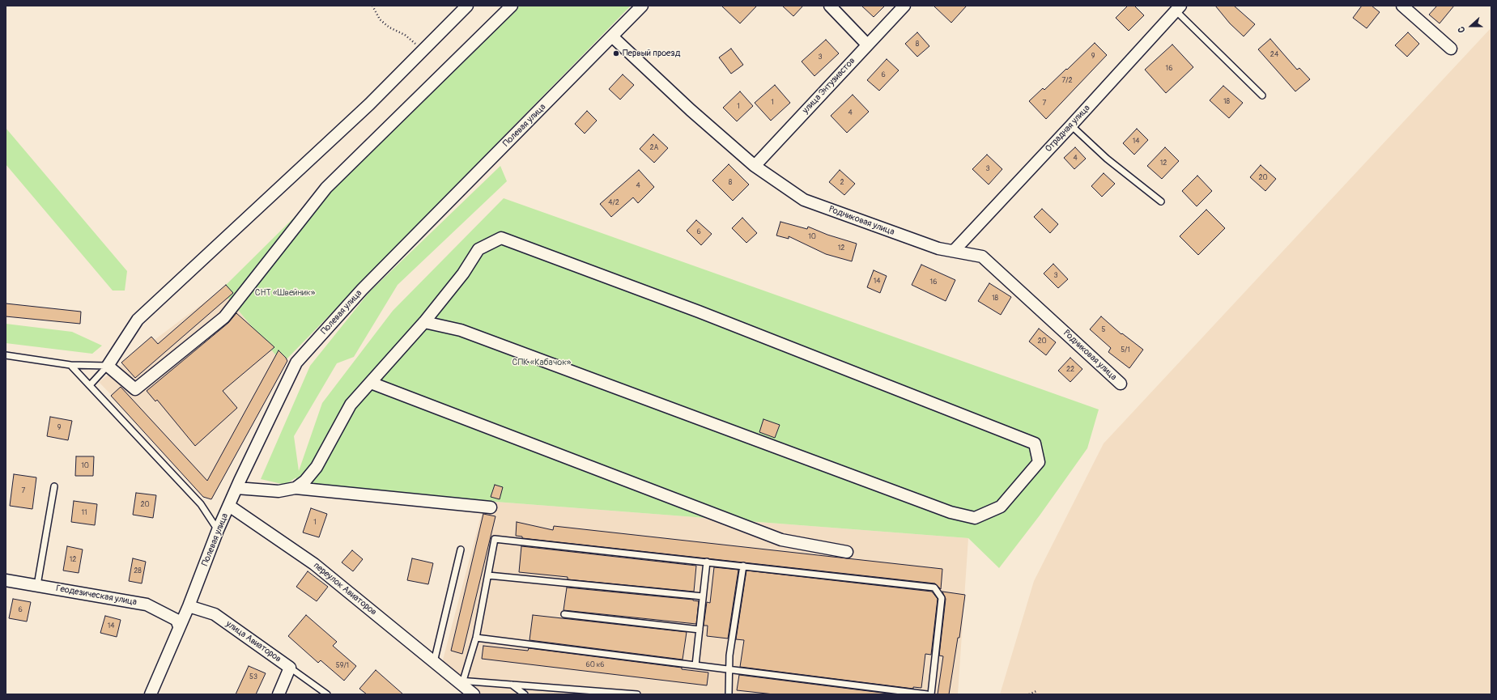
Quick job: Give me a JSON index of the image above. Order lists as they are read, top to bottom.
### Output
{
  "streets": {
    "street": [
      "улица Энтузиастов",
      "Полевая улица",
      "Отрадная улица",
      "Родниковая улица",
      "переулок Авиаторов",
      "Геодезическая улица",
      "улица Авиаторов"
    ]
  },
  "crossings": [
    ["улица Энтузиастов", "Родниковая улица"],
    ["Полевая улица", "Родниковая улица"],
    ["Полевая улица", "переулок Авиаторов"],
    ["Полевая улица", "Геодезическая улица"],
    ["Полевая улица", "улица Авиаторов"],
    ["Отрадная улица", "Родниковая улица"]
  ],
  "parks": ["СНТ «Швейник»", "СПК «Кабачок»"],
  "places": ["Первый проезд"],
  "house_numbers": [
    "8",
    "24",
    "9",
    "3",
    "16",
    "6",
    "7/2",
    "18",
    "1",
    "7",
    "1",
    "4",
    "14",
    "2А",
    "4",
    "12",
    "3",
    "20",
    "8",
    "2",
    "4",
    "4/2",
    "6",
    "10",
    "12",
    "3",
    "14",
    "16",
    "18",
    "5",
    "20",
    "5/1",
    "22",
    "9",
    "10",
    "7",
    "20",
    "11",
    "1",
    "12",
    "28",
    "6",
    "14",
    "60 к6",
    "59/1",
    "53"
  ],
  "north": "left"
}
